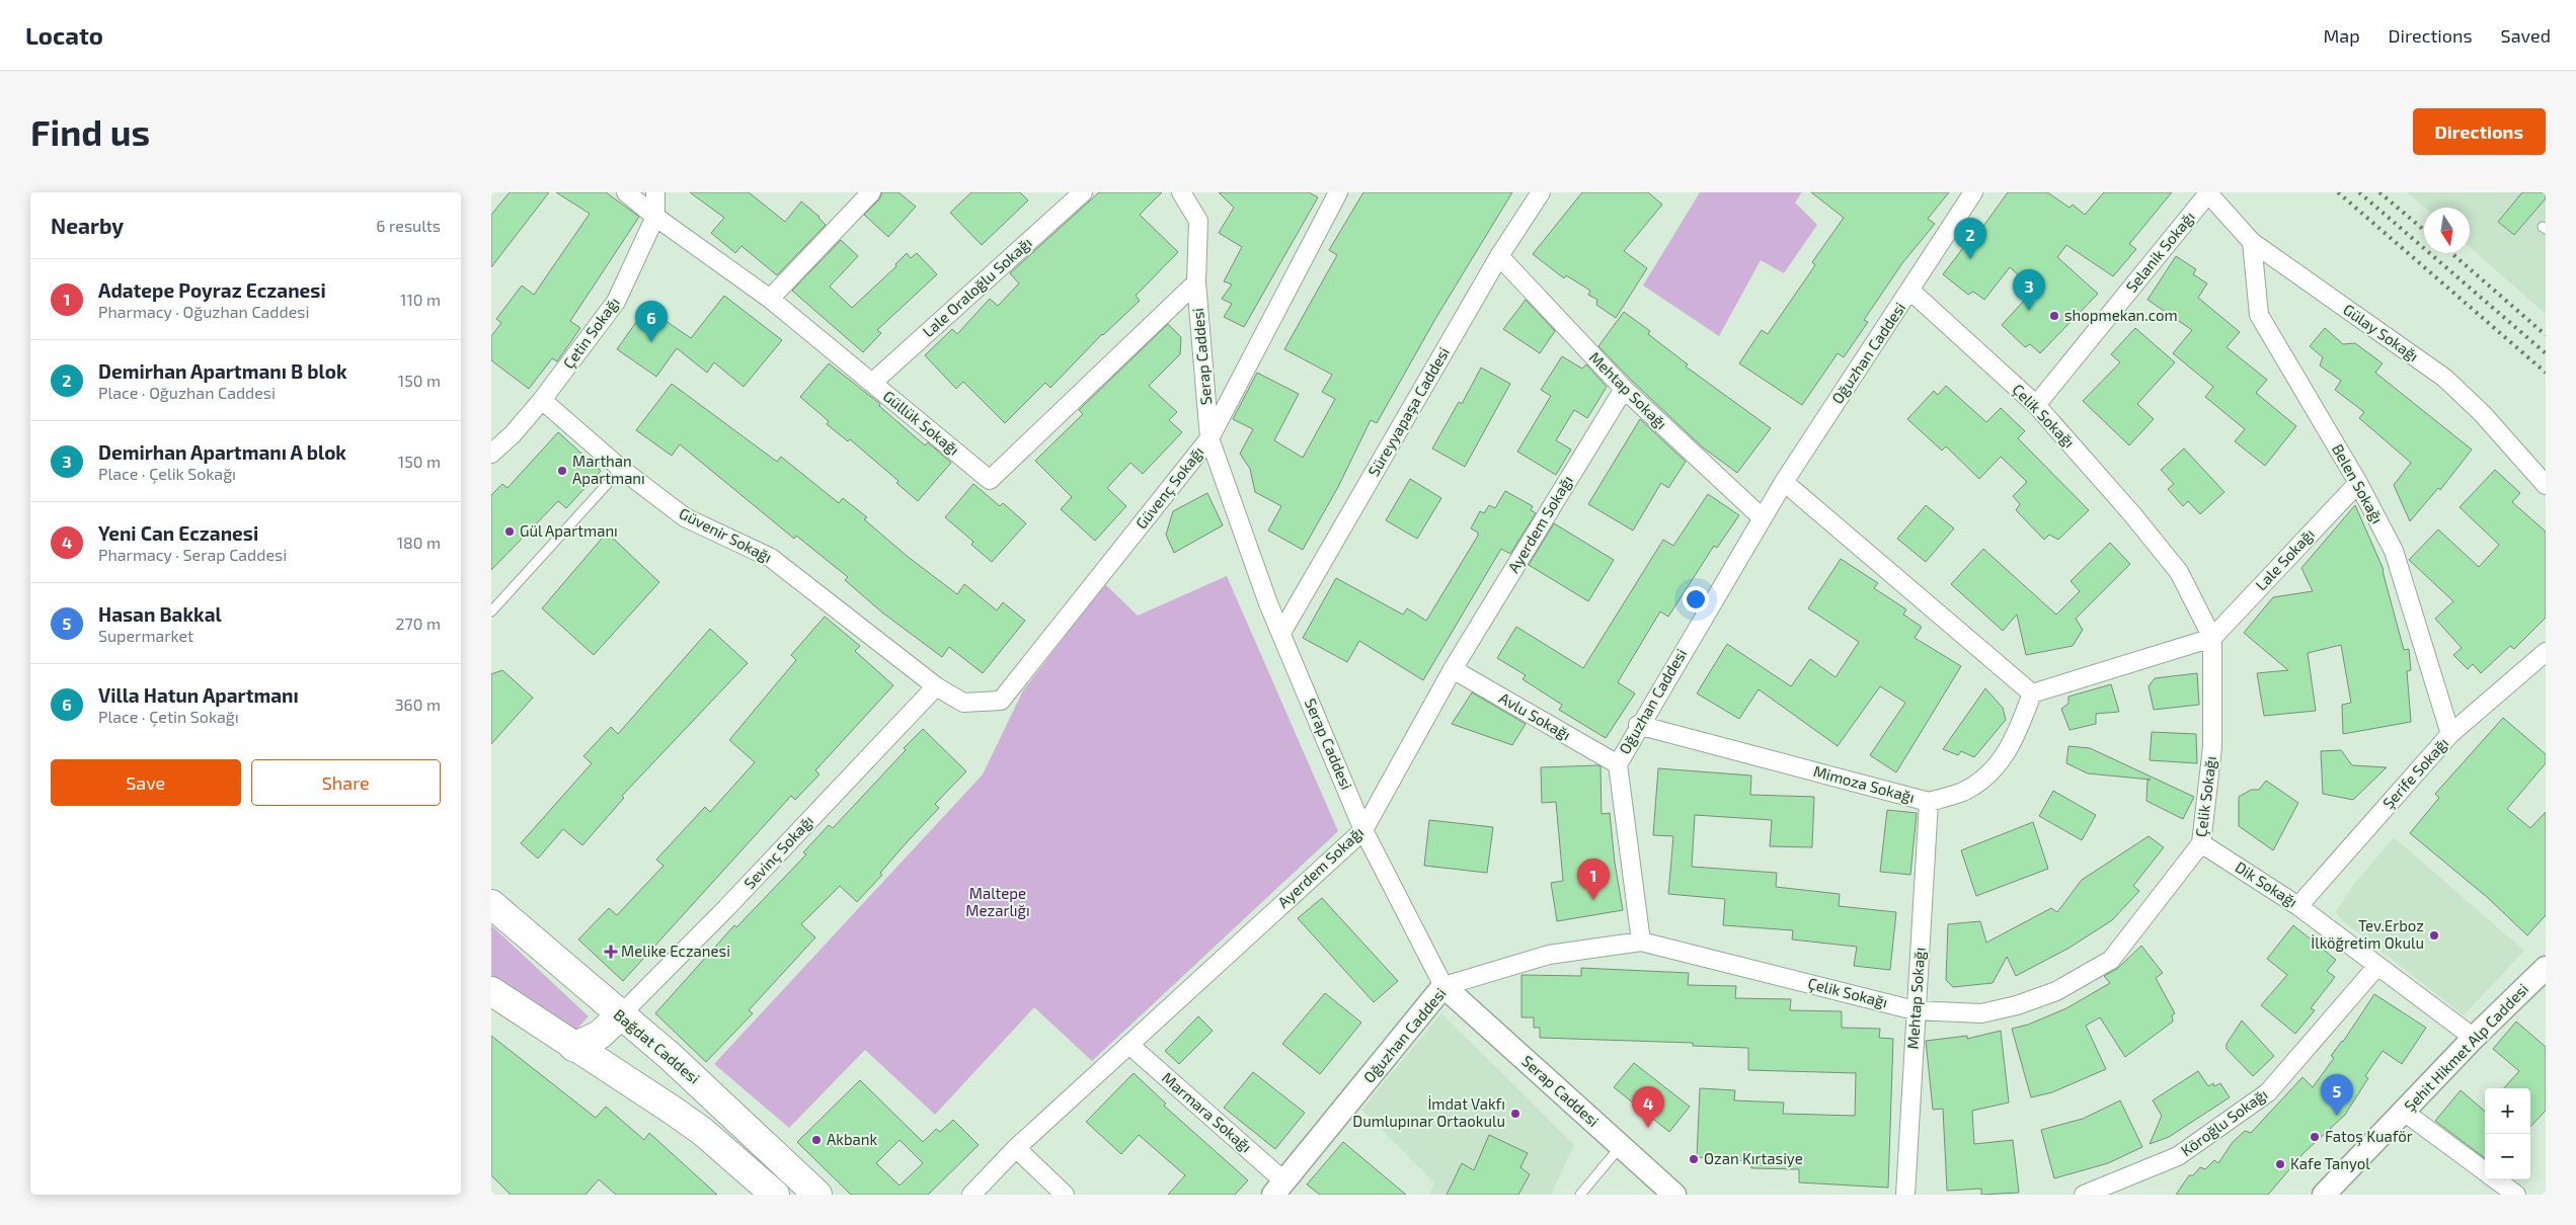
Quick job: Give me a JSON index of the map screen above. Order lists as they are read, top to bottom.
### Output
{
  "streets": {
    "main road": ["Bağdat Caddesi"],
    "street": [
      "Selanik Sokağı",
      "Lale Oraloğlu Sokağı",
      "Çetin Sokağı",
      "Gülay Sokağı",
      "Oğuzhan Caddesi",
      "Serap Caddesi",
      "Mehtap Sokağı",
      "Süreyyapaşa Caddesi",
      "Çelik Sokağı",
      "Güllük Sokağı",
      "Belen Sokağı",
      "Güvenç Sokağı",
      "Ayerdem Sokağı",
      "Güvenir Sokağı",
      "Lale Sokağı",
      "Avlu Sokağı",
      "Şerife Sokağı",
      "Mimoza Sokağı",
      "Sevinç Sokağı",
      "Dik Sokağı",
      "Şehit Hikmet Alp Caddesi",
      "Marmara Sokağı",
      "Köroğlu Sokağı"
    ]
  },
  "crossings": [
    ["Selanik Sokağı", "Gülay Sokağı"],
    ["Selanik Sokağı", "Çelik Sokağı"],
    ["Lale Oraloğlu Sokağı", "Güllük Sokağı"],
    ["Çetin Sokağı", "Güllük Sokağı"],
    ["Çetin Sokağı", "Güvenir Sokağı"],
    ["Gülay Sokağı", "Belen Sokağı"],
    ["Oğuzhan Caddesi", "Serap Caddesi"],
    ["Oğuzhan Caddesi", "Mehtap Sokağı"],
    ["Oğuzhan Caddesi", "Çelik Sokağı"],
    ["Oğuzhan Caddesi", "Avlu Sokağı"],
    ["Oğuzhan Caddesi", "Mimoza Sokağı"],
    ["Oğuzhan Caddesi", "Marmara Sokağı"],
    ["Serap Caddesi", "Süreyyapaşa Caddesi"],
    ["Serap Caddesi", "Güllük Sokağı"],
    ["Serap Caddesi", "Güvenç Sokağı"],
    ["Serap Caddesi", "Ayerdem Sokağı"],
    ["Mehtap Sokağı", "Süreyyapaşa Caddesi"],
    ["Mehtap Sokağı", "Çelik Sokağı"],
    ["Mehtap Sokağı", "Ayerdem Sokağı"],
    ["Mehtap Sokağı", "Mimoza Sokağı"],
    ["Çelik Sokağı", "Lale Sokağı"],
    ["Çelik Sokağı", "Dik Sokağı"],
    ["Belen Sokağı", "Lale Sokağı"],
    ["Belen Sokağı", "Şerife Sokağı"],
    ["Güvenç Sokağı", "Güvenir Sokağı"],
    ["Güvenç Sokağı", "Sevinç Sokağı"],
    ["Ayerdem Sokağı", "Avlu Sokağı"],
    ["Ayerdem Sokağı", "Marmara Sokağı"],
    ["Güvenir Sokağı", "Sevinç Sokağı"],
    ["Şerife Sokağı", "Dik Sokağı"],
    ["Sevinç Sokağı", "Bağdat Caddesi"],
    ["Dik Sokağı", "Şehit Hikmet Alp Caddesi"],
    ["Dik Sokağı", "Köroğlu Sokağı"]
  ],
  "parks": ["Maltepe Mezarlığı"],
  "places": {
    "other": [
      "shopmekan.com",
      "Marthan Apartmanı",
      "Gül Apartmanı",
      "Tev.Erboz İlköğretim Okulu",
      "İmdat Vakfı Dumlupınar Ortaokulu",
      "Fatoş Kuaför",
      "Akbank",
      "Ozan Kırtasiye",
      "Kafe Tanyol"
    ],
    "health": ["Melike Eczanesi"]
  },
  "north": "bottom",
  "page": {
    "header": "Locato",
    "nav": ["Map", "Directions", "Saved"],
    "buttons": [
      "Directions",
      ["Save", "Share"]
    ],
    "title": "Find us",
    "heading": ["Nearby", "6 results"],
    "pins": [
      "2",
      "3",
      "6",
      "1",
      "5",
      "4"
    ],
    "list": [
      {
        "mark": "1",
        "name": "Adatepe Poyraz Eczanesi",
        "note": "Pharmacy · Oğuzhan Caddesi",
        "value": "110 m"
      },
      {
        "mark": "2",
        "name": "Demirhan Apartmanı B blok",
        "note": "Place · Oğuzhan Caddesi",
        "value": "150 m"
      },
      {
        "mark": "3",
        "name": "Demirhan Apartmanı A blok",
        "note": "Place · Çelik Sokağı",
        "value": "150 m"
      },
      {
        "mark": "4",
        "name": "Yeni Can Eczanesi",
        "note": "Pharmacy · Serap Caddesi",
        "value": "180 m"
      },
      {
        "mark": "5",
        "name": "Hasan Bakkal",
        "note": "Supermarket",
        "value": "270 m"
      },
      {
        "mark": "6",
        "name": "Villa Hatun Apartmanı",
        "note": "Place · Çetin Sokağı",
        "value": "360 m"
      }
    ],
    "map_buttons": ["+", "−"]
  }
}
